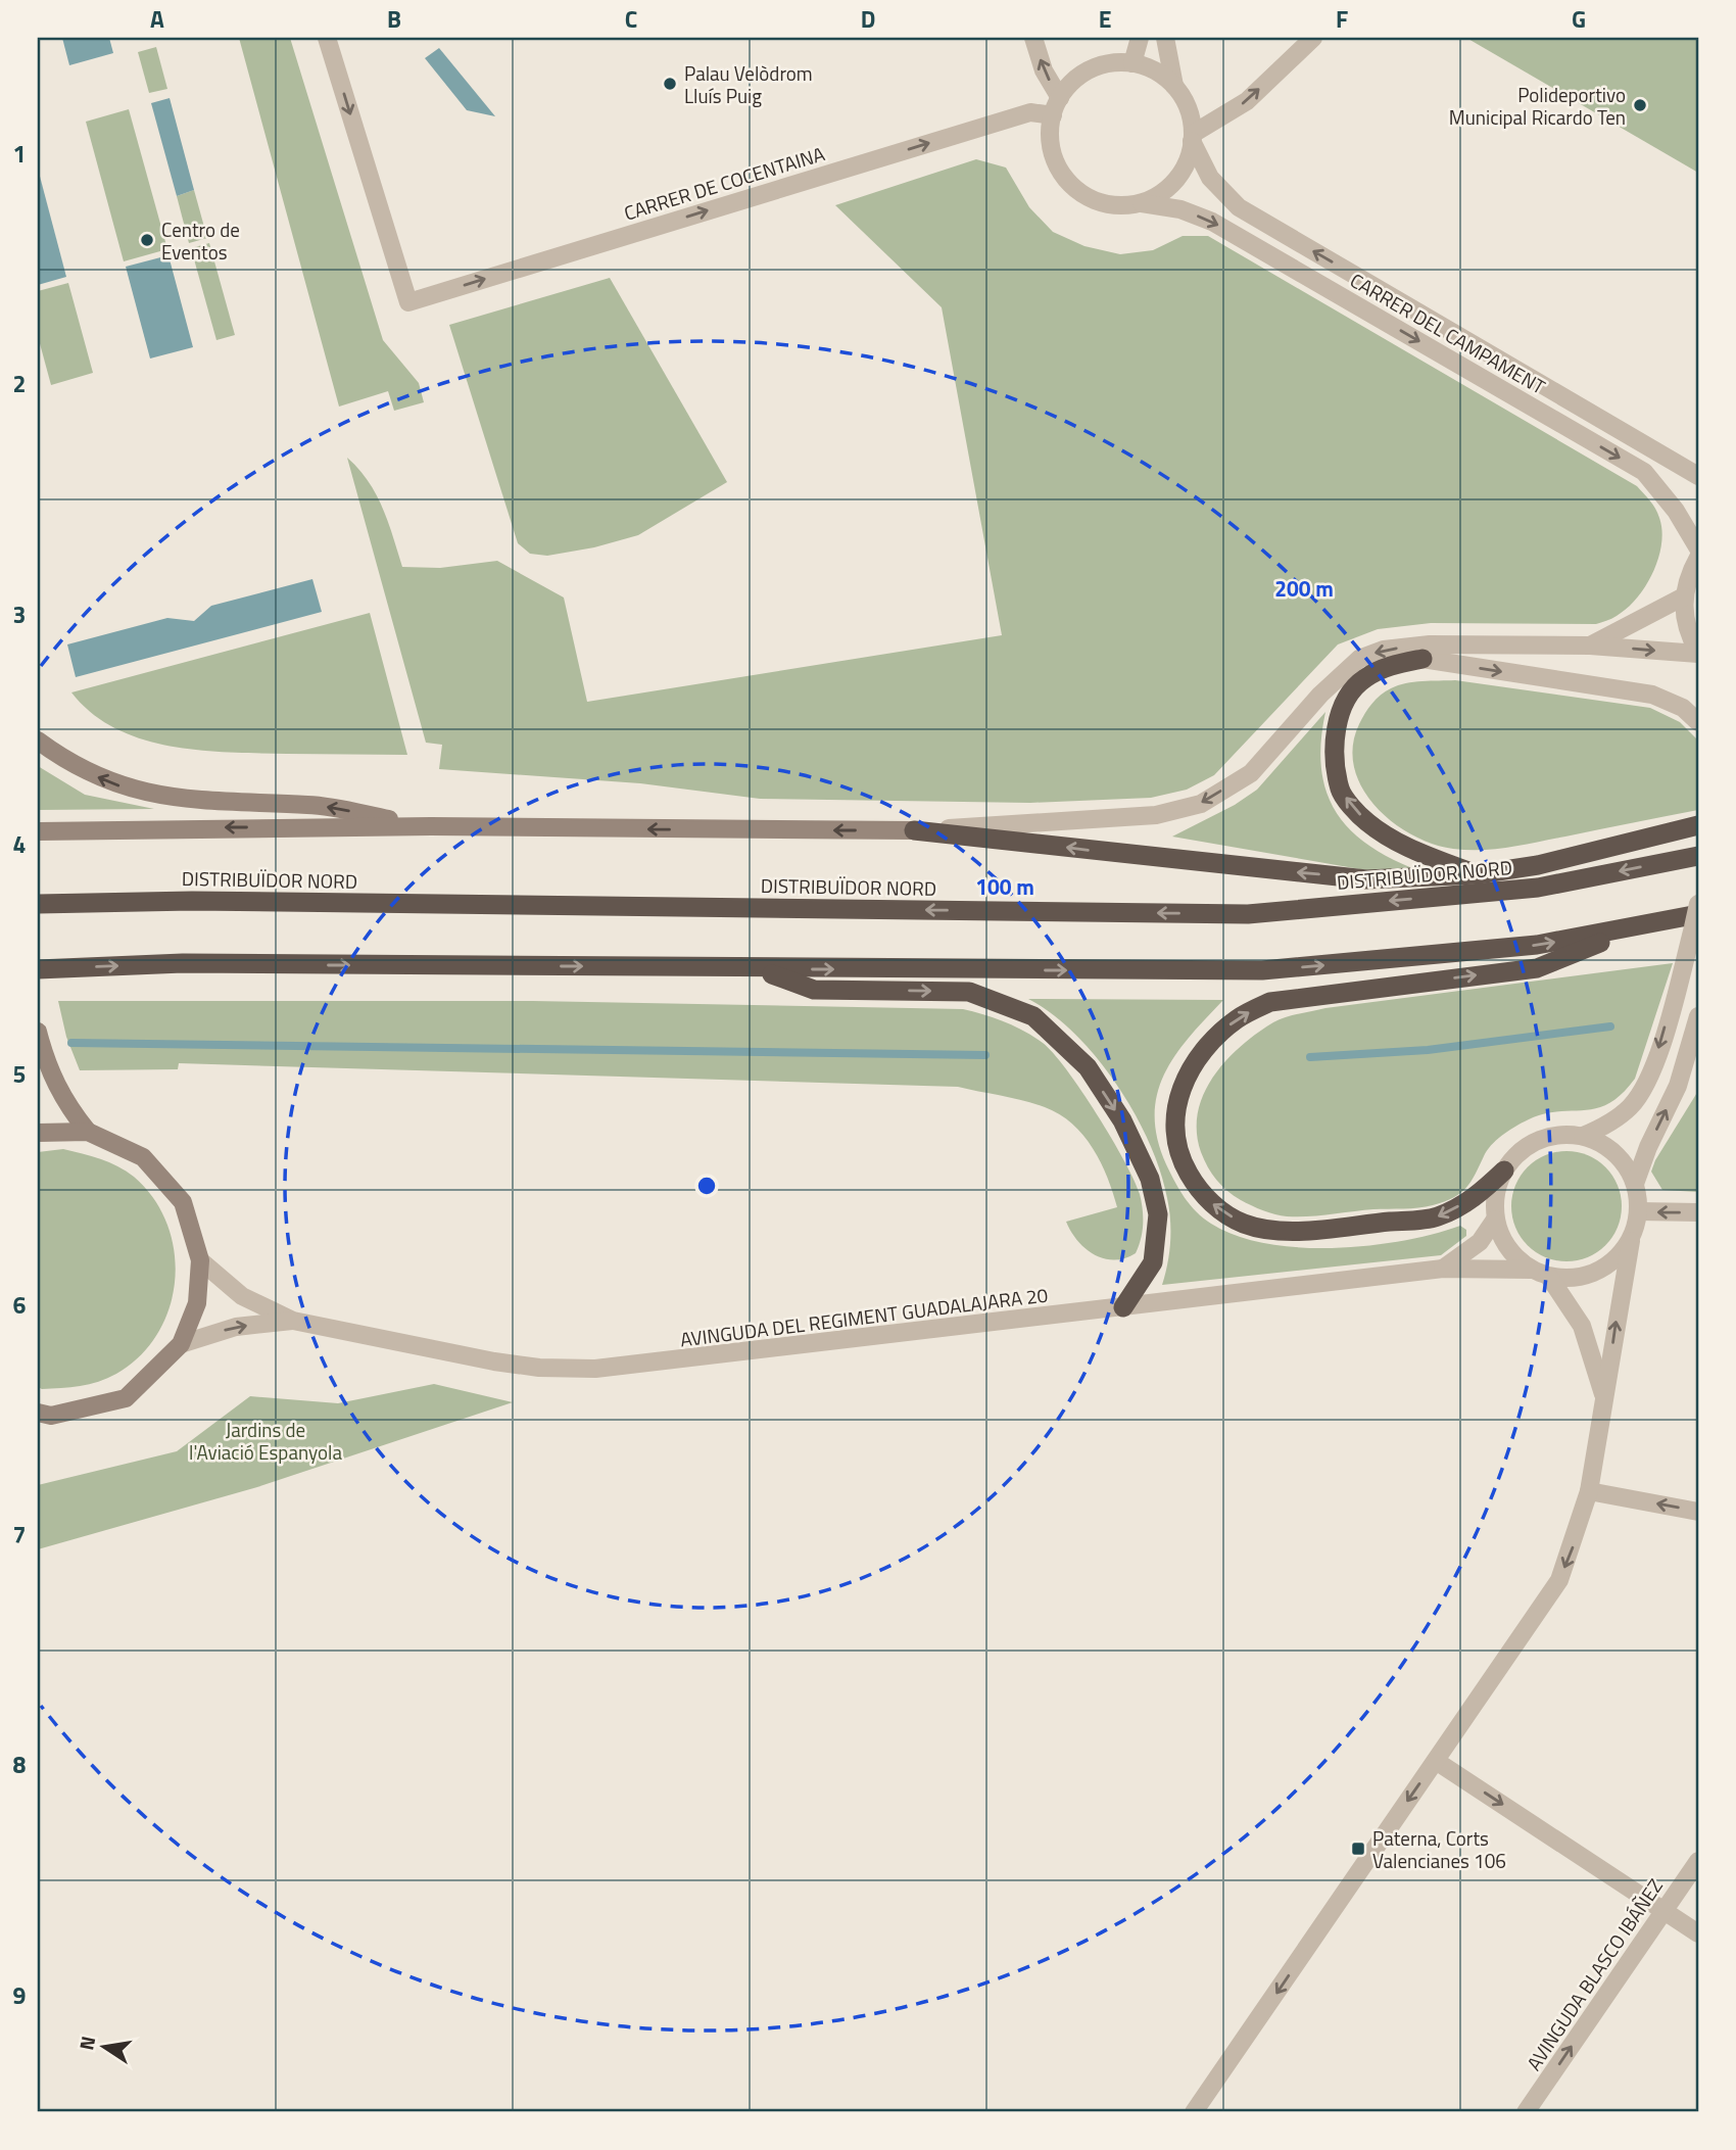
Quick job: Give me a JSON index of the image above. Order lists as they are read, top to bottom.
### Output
{
  "streets": {
    "highway": ["DISTRIBUÏDOR NORD"],
    "street": [
      "CARRER DE COCENTAINA",
      "CARRER DEL CAMPAMENT",
      "AVINGUDA DEL REGIMENT GUADALAJARA 20",
      "AVINGUDA BLASCO IBÁÑEZ"
    ]
  },
  "crossings": [
    ["CARRER DE COCENTAINA", "CARRER DEL CAMPAMENT"]
  ],
  "one_way": ["AVINGUDA BLASCO IBÁÑEZ"],
  "parks": ["Jardins de l'Aviació Espanyola"],
  "places": {
    "other": ["Palau Velòdrom Lluís Puig", "Polideportivo Municipal Ricardo Ten", "Centro de Eventos"],
    "transit": ["Paterna, Corts Valencianes 106"]
  },
  "north": "left",
  "grid": {
    "columns": [
      "A",
      "B",
      "C",
      "D",
      "E",
      "F",
      "G"
    ],
    "rows": [
      "1",
      "2",
      "3",
      "4",
      "5",
      "6",
      "7",
      "8",
      "9"
    ]
  },
  "rings": ["200 m", "100 m"]
}
